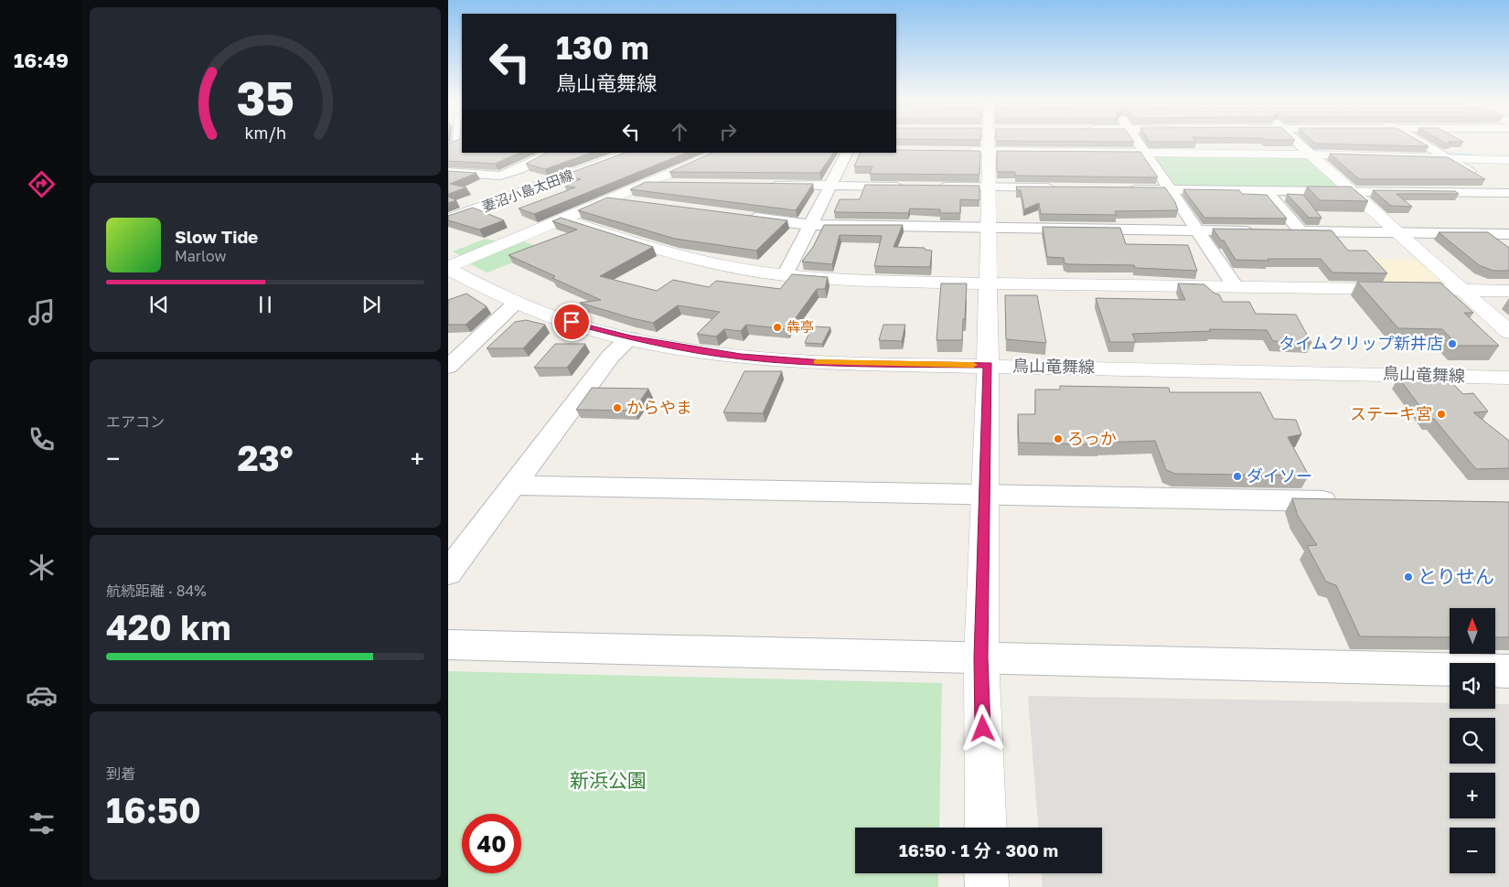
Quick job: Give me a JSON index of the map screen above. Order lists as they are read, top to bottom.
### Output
{
  "streets": {
    "street": ["妻沼小島太田線", "鳥山竜舞線"]
  },
  "parks": ["新浜公園"],
  "places": [
    "犇亭",
    "タイムクリップ新井店",
    "からやま",
    "ステーキ宮",
    "ろっか",
    "ダイソー",
    "とりせん"
  ],
  "north": "top",
  "page": {
    "tabs": "16:49",
    "turn": ["130 m", "鳥山竜舞線"],
    "song": ["Slow Tide", "Marlow"],
    "tile": [
      "エアコン",
      ["航続距離 · 84%", "420 km"],
      ["到着", "16:50"]
    ],
    "heat": ["−", "23°", "+"],
    "map_buttons": ["+", "−"],
    "limit": "40",
    "trip": "16:50 · 1 分 · 300 m",
    "gauge": ["35", "km/h"]
  }
}
